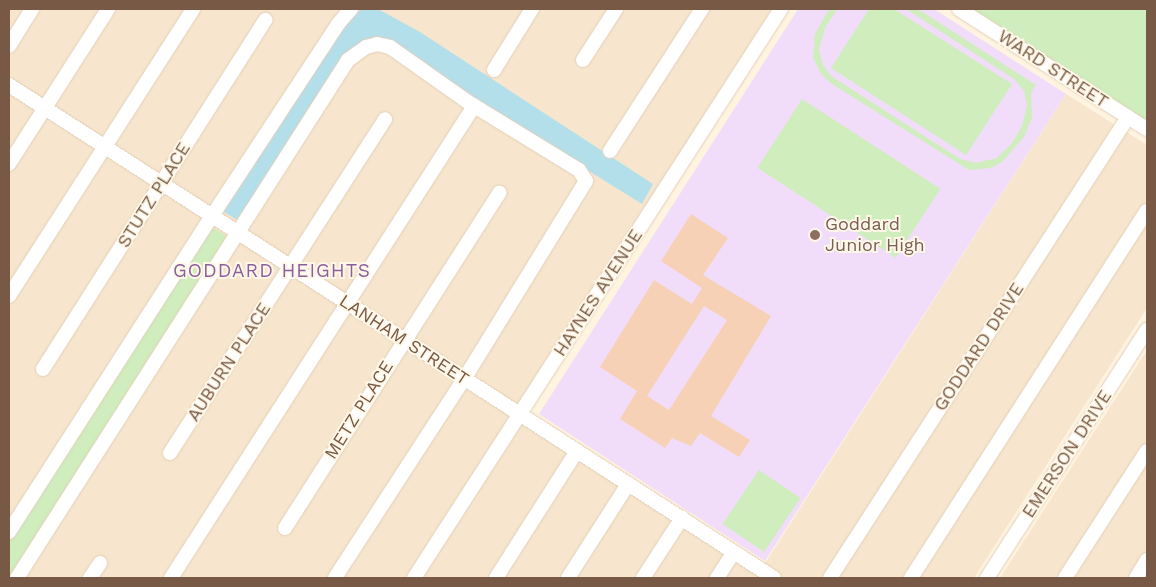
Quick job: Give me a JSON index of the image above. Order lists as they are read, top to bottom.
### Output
{
  "streets": {
    "street": [
      "WARD STREET",
      "STUTZ PLACE",
      "HAYNES AVENUE",
      "LANHAM STREET",
      "GODDARD DRIVE",
      "AUBURN PLACE",
      "METZ PLACE",
      "EMERSON DRIVE"
    ]
  },
  "crossings": [
    ["WARD STREET", "GODDARD DRIVE"],
    ["STUTZ PLACE", "LANHAM STREET"],
    ["HAYNES AVENUE", "LANHAM STREET"],
    ["LANHAM STREET", "AUBURN PLACE"],
    ["LANHAM STREET", "METZ PLACE"]
  ],
  "districts": ["GODDARD HEIGHTS"],
  "places": ["Goddard Junior High"]
}
